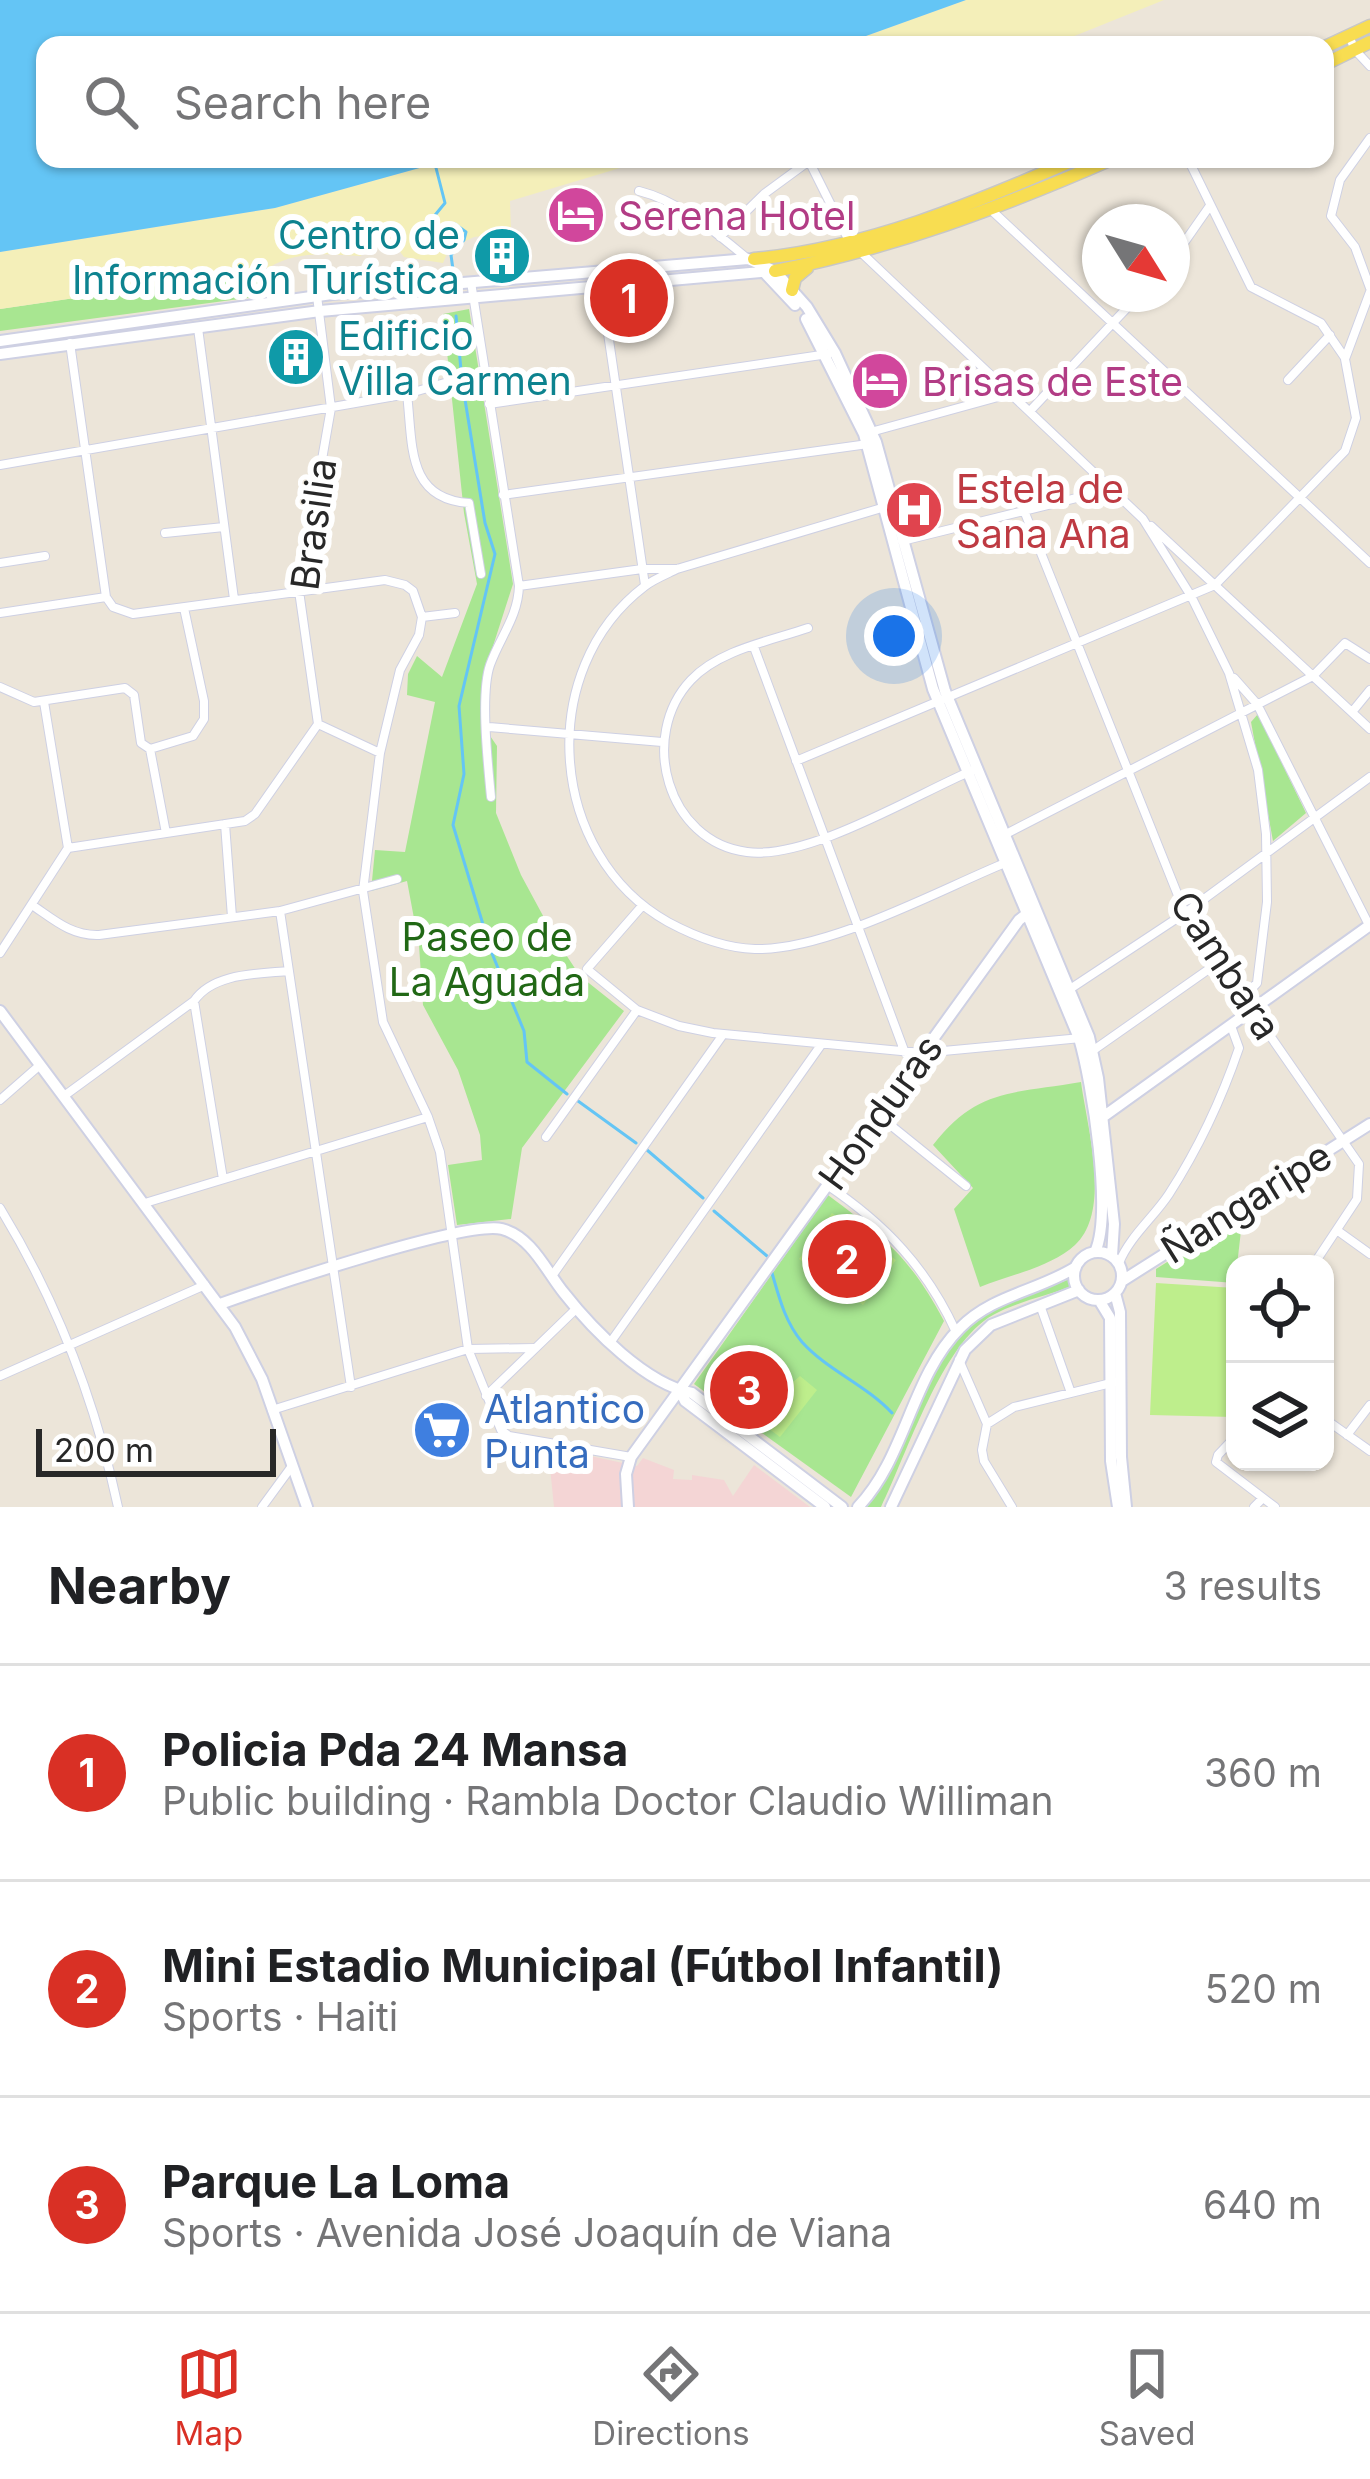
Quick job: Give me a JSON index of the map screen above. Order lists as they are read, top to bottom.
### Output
{
  "streets": {
    "main road": ["Honduras", "Ñangaripe"],
    "street": ["Brasilia", "Cambara"]
  },
  "crossings": [
    ["Cambara", "Ñangaripe"]
  ],
  "parks": ["Paseo de La Aguada"],
  "places": {
    "hotel": ["Serena Hotel", "Brisas de Este"],
    "building": ["Centro de Información Turística", "Edificio Villa Carmen"],
    "hospital": ["Estela de Sana Ana"],
    "supermarket": ["Atlantico Punta"]
  },
  "scale_bar": "200 m",
  "north": "bottom right",
  "page": {
    "search": "Search here",
    "pins": ["1", "2", "3"],
    "scale": "200 m",
    "heading": ["Nearby", "3 results"],
    "list": [
      {
        "mark": "1",
        "name": "Policia Pda 24 Mansa",
        "note": "Public building · Rambla Doctor Claudio Williman",
        "value": "360 m"
      },
      {
        "mark": "2",
        "name": "Mini Estadio Municipal (Fútbol Infantil)",
        "note": "Sports · Haiti",
        "value": "520 m"
      },
      {
        "mark": "3",
        "name": "Parque La Loma",
        "note": "Sports · Avenida José Joaquín de Viana",
        "value": "640 m"
      }
    ],
    "nav": ["Map", "Directions", "Saved"]
  }
}
